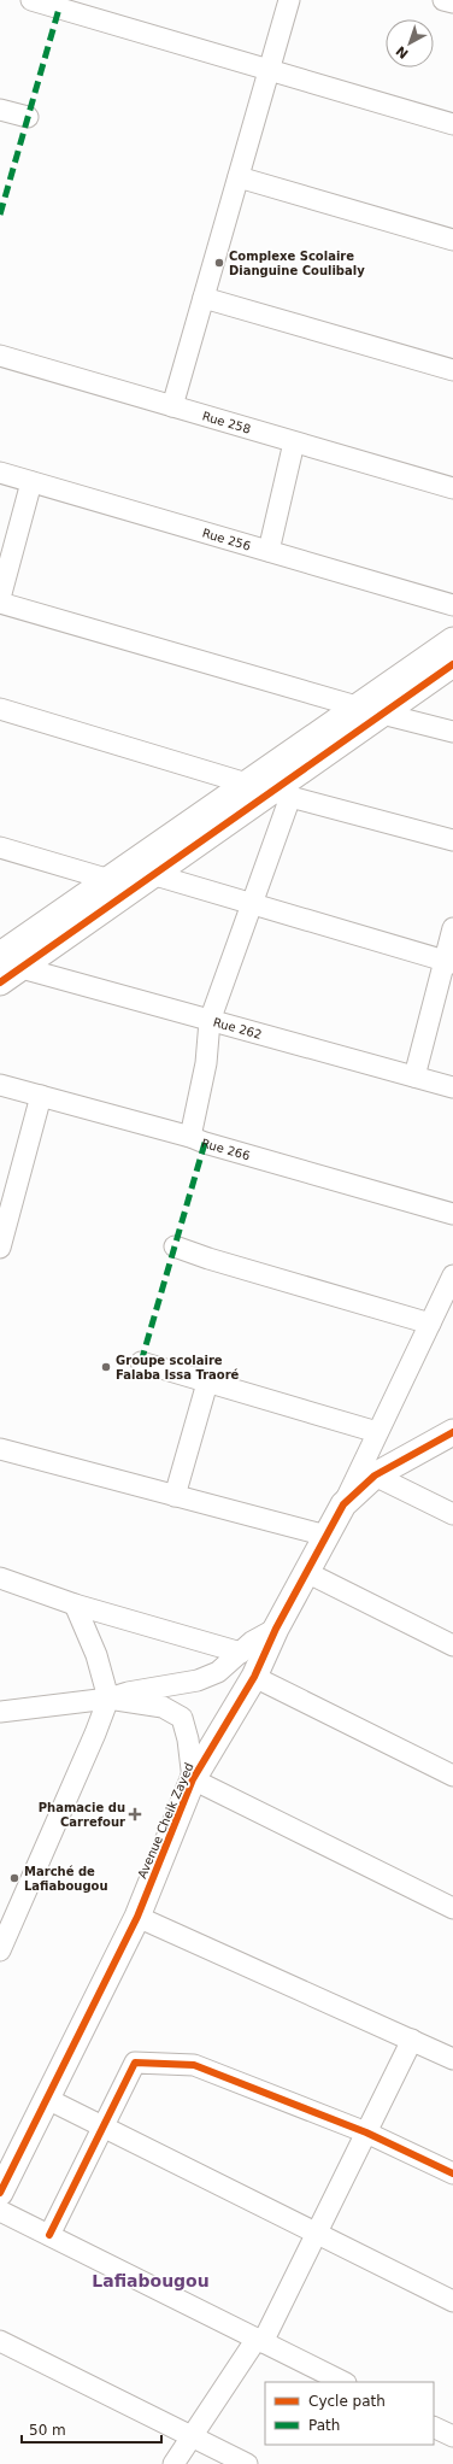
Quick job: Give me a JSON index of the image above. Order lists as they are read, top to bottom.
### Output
{
  "streets": {
    "street": [
      "Rue 258",
      "Rue 256",
      "Rue 262",
      "Rue 266",
      "Avenue Cheik Zayed"
    ]
  },
  "districts": ["Lafiabougou"],
  "places": {
    "other": ["Complexe Scolaire Dianguine Coulibaly", "Groupe scolaire Falaba Issa Traoré", "Marché de Lafiabougou"],
    "health": ["Phamacie du Carrefour"]
  },
  "legend": ["Cycle path", "Path"],
  "scale_bar": "50 m",
  "north": "bottom left"
}
